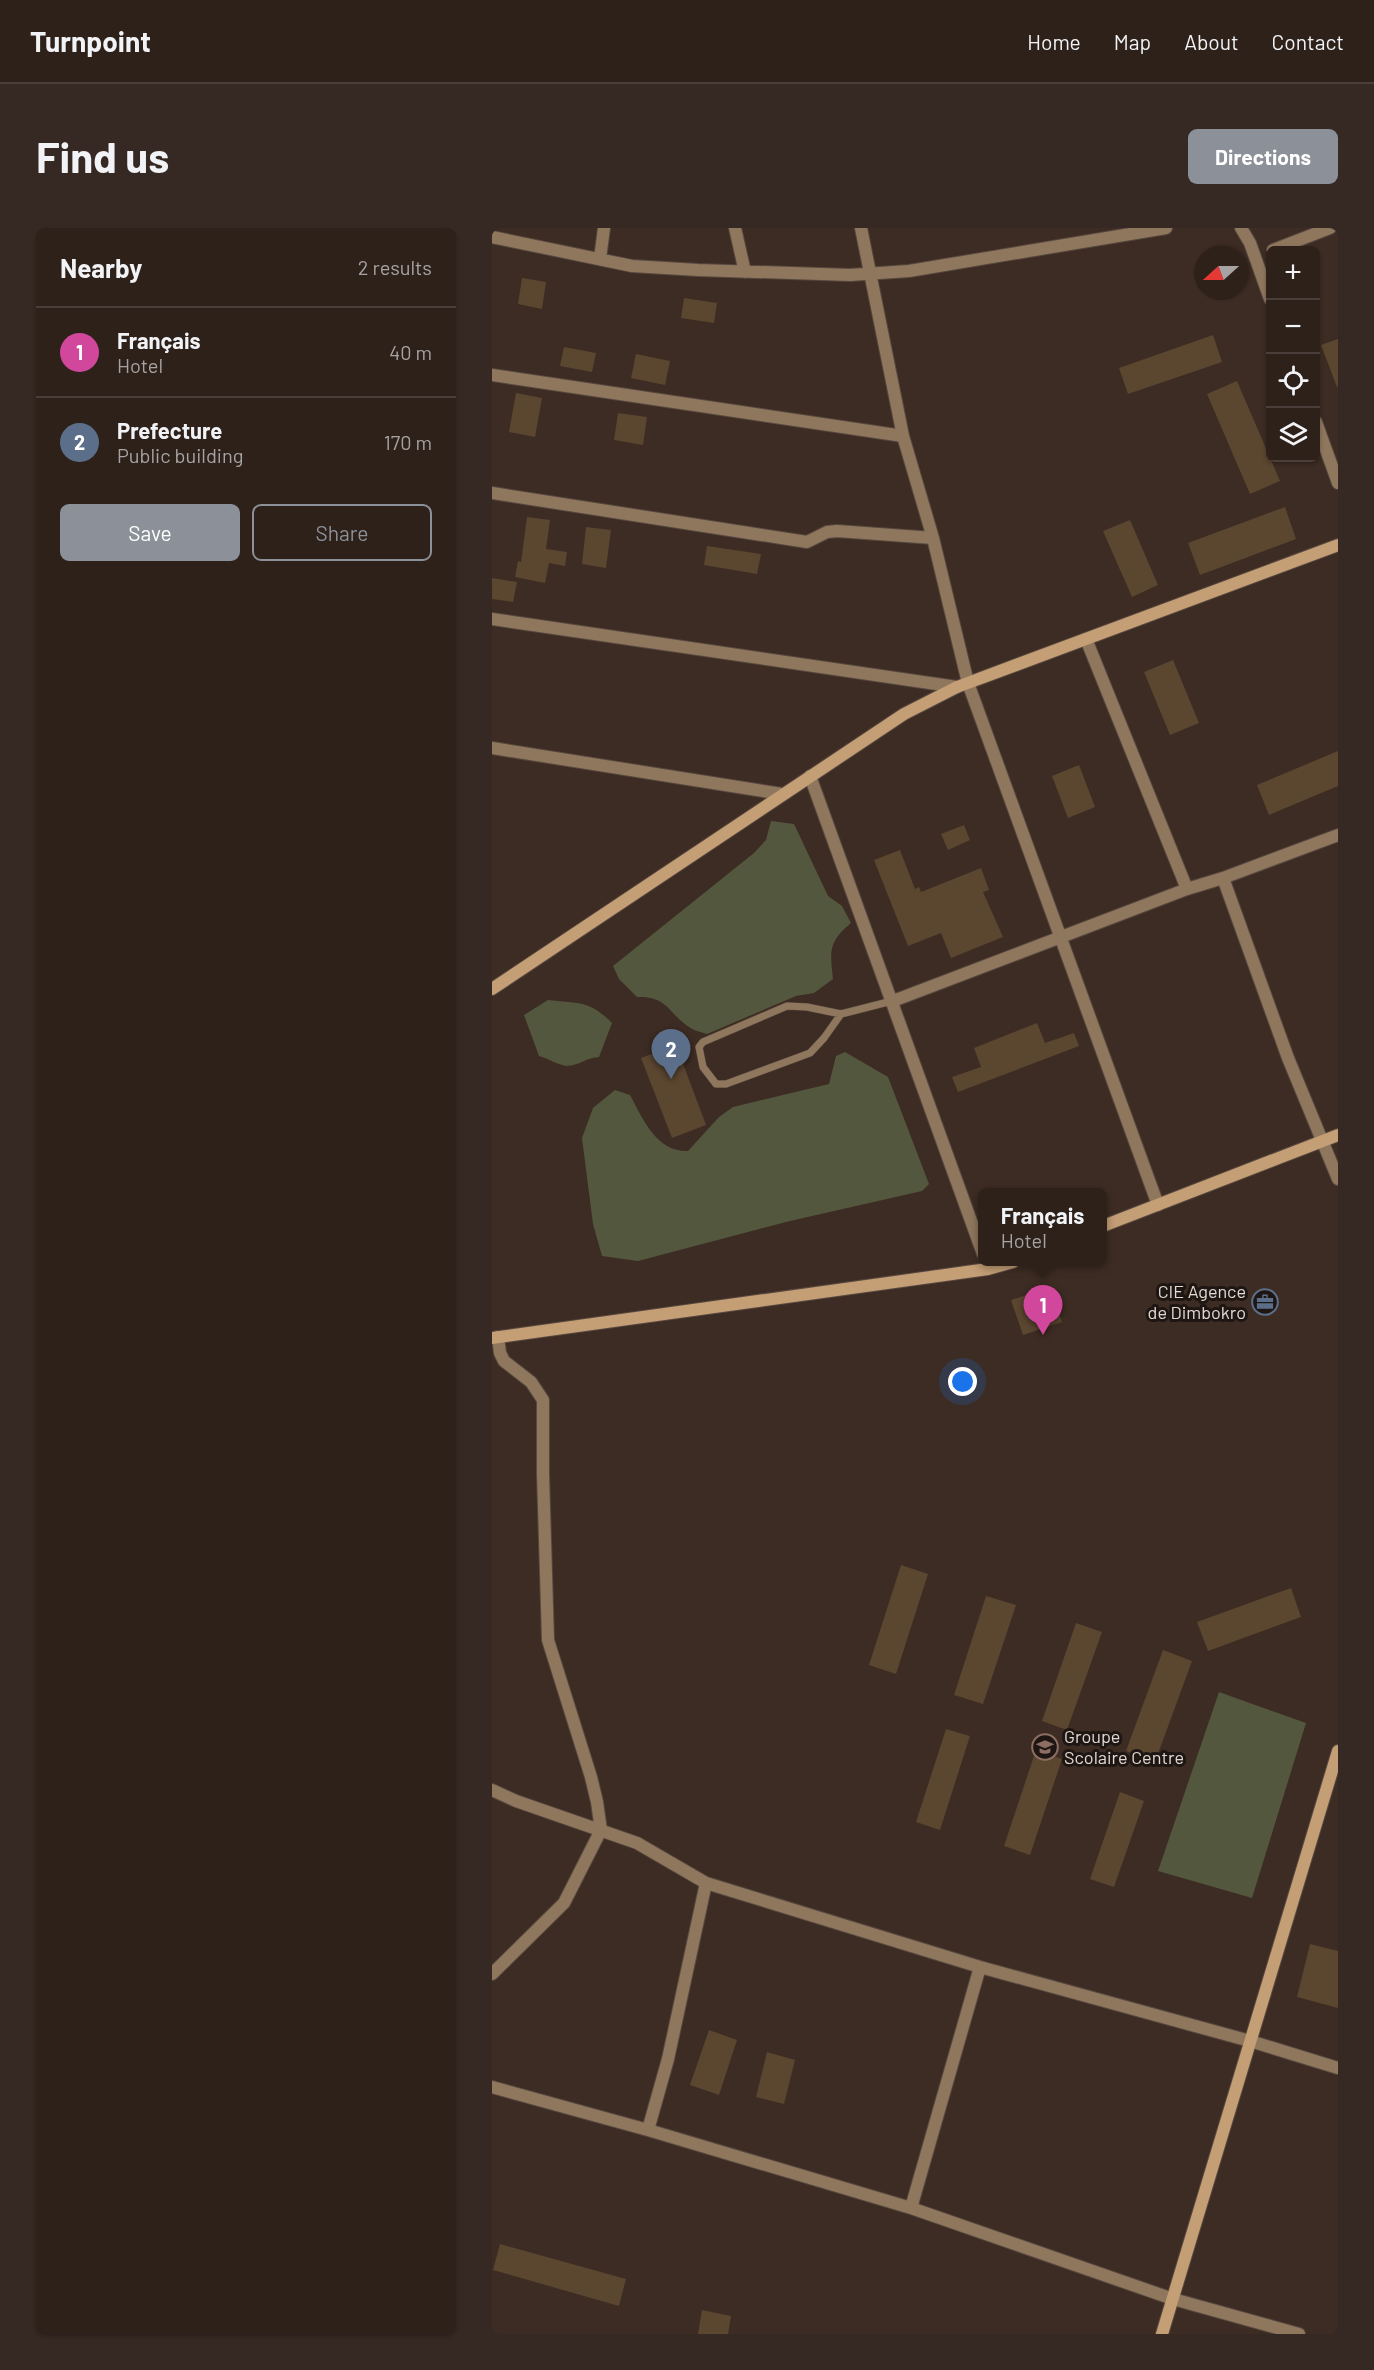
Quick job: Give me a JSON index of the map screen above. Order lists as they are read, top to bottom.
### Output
{
  "places": {
    "office": ["CIE Agence de Dimbokro"],
    "school or university": ["Groupe Scolaire Centre"]
  },
  "north": "left",
  "page": {
    "header": "Turnpoint",
    "nav": [
      "Home",
      "Map",
      "About",
      "Contact"
    ],
    "buttons": [
      "Directions",
      ["Save", "Share"]
    ],
    "title": "Find us",
    "heading": ["Nearby", "2 results"],
    "map_buttons": ["+", "−"],
    "list": [
      {
        "mark": "1",
        "name": "Français",
        "note": "Hotel",
        "value": "40 m"
      },
      {
        "mark": "2",
        "name": "Prefecture",
        "note": "Public building",
        "value": "170 m"
      }
    ],
    "pins": ["2", "1"],
    "popup": ["Français", "Hotel"]
  }
}
